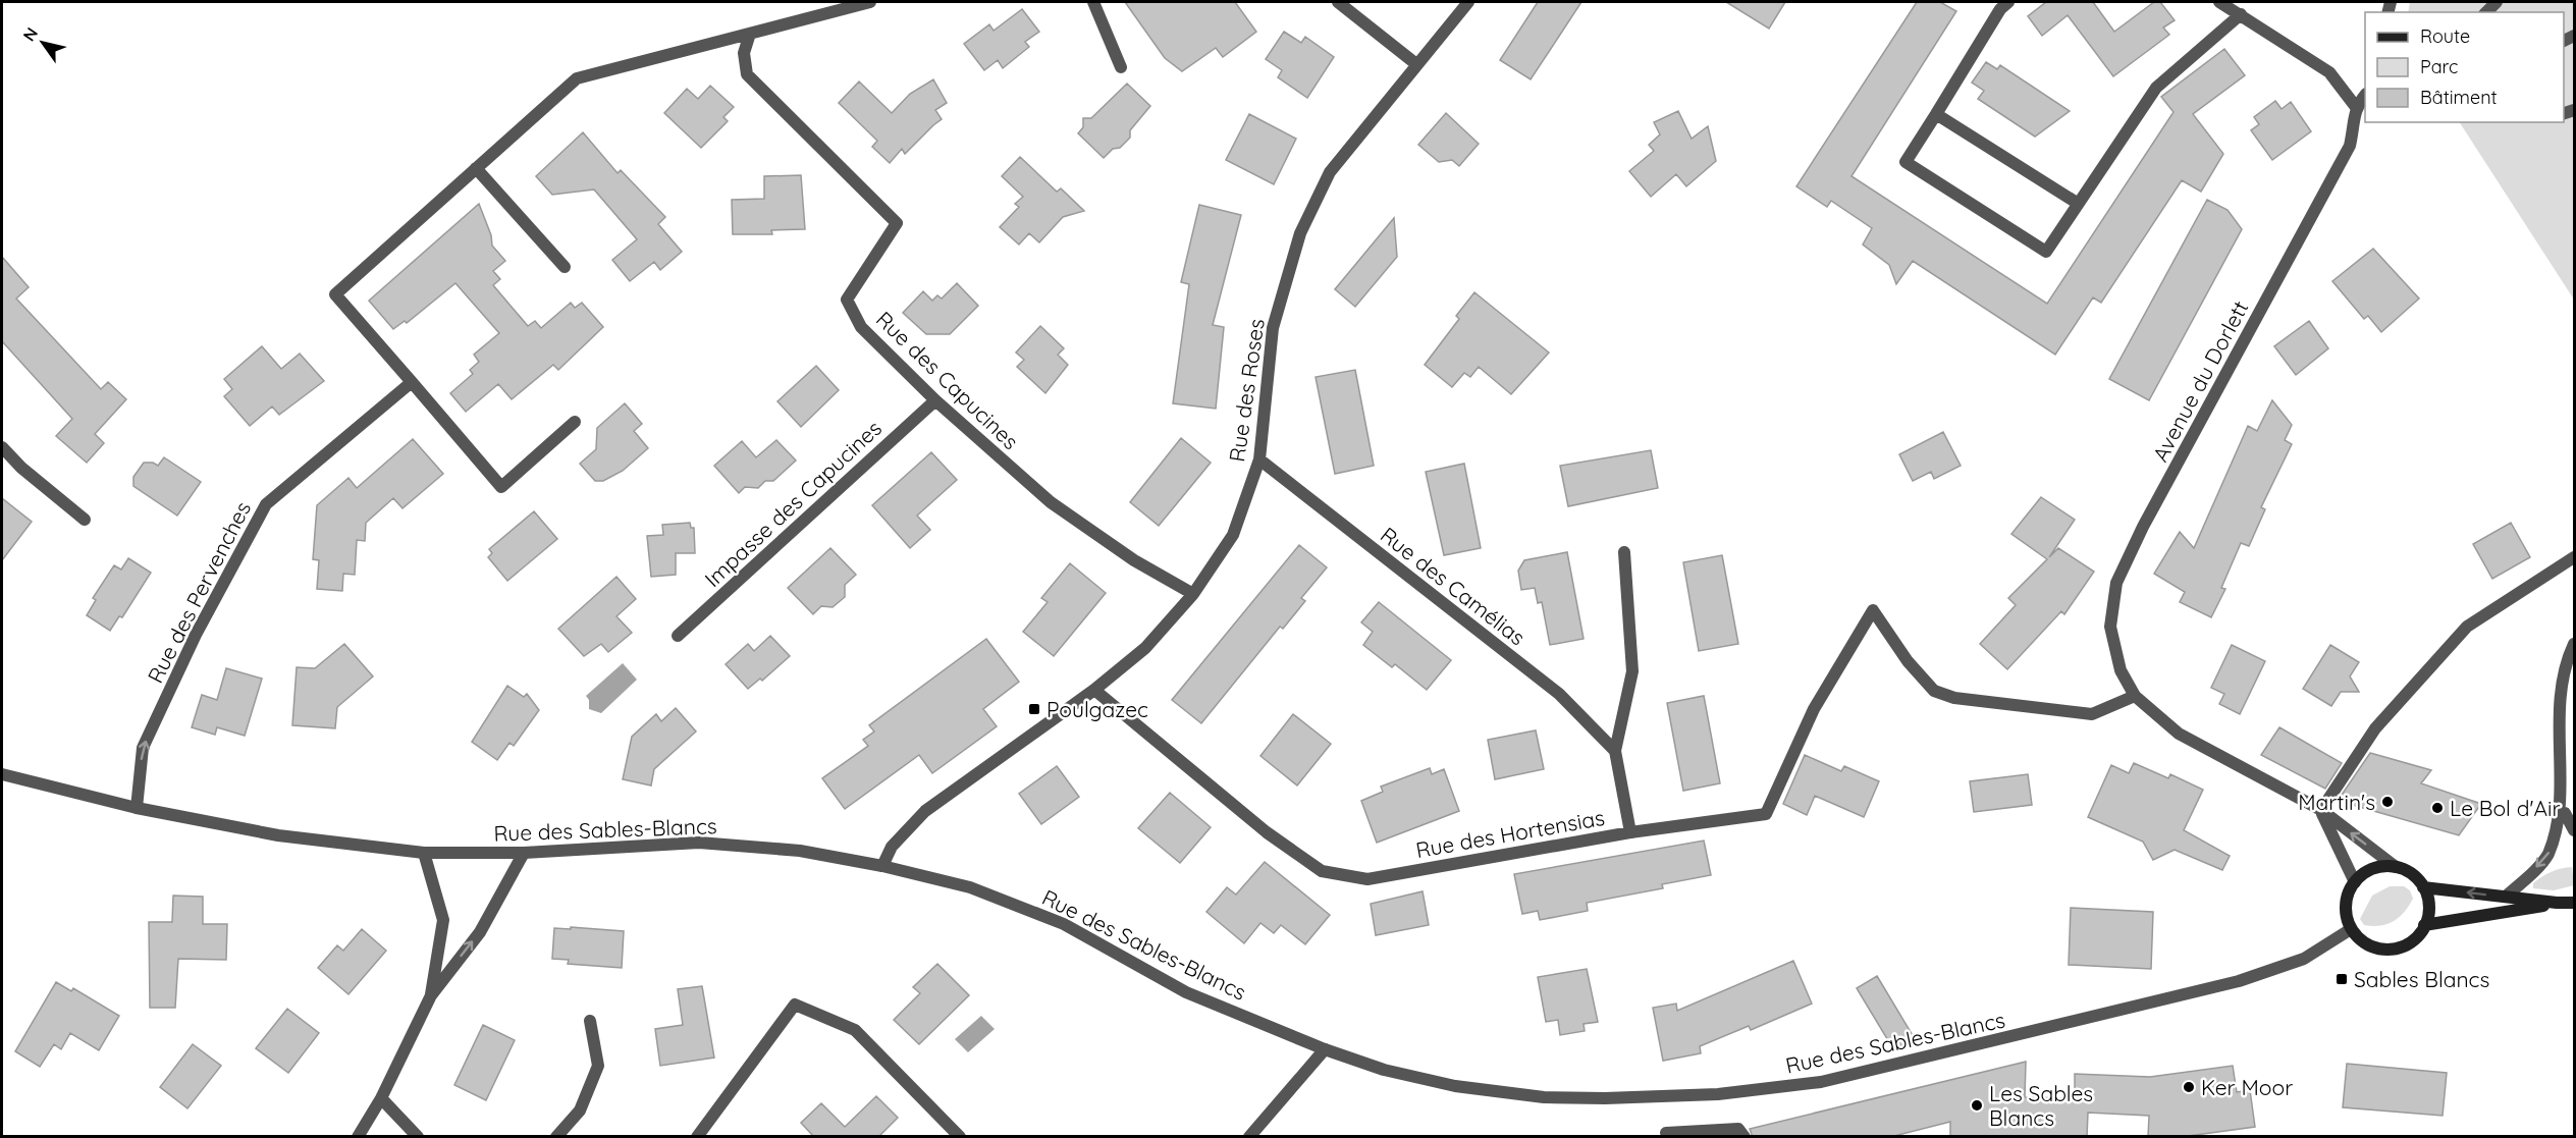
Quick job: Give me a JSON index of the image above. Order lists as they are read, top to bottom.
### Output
{
  "streets": {
    "street": [
      "Rue des Capucines",
      "Avenue du Dorlett",
      "Rue des Roses",
      "Impasse des Capucines",
      "Rue des Camélias",
      "Rue des Pervenches",
      "Rue des Sables-Blancs",
      "Rue des Hortensias"
    ]
  },
  "crossings": [
    ["Rue des Capucines", "Rue des Roses"],
    ["Rue des Capucines", "Impasse des Capucines"],
    ["Avenue du Dorlett", "Rue des Sables-Blancs"],
    ["Avenue du Dorlett", "Rue des Hortensias"],
    ["Rue des Roses", "Rue des Camélias"],
    ["Rue des Roses", "Rue des Sables-Blancs"],
    ["Rue des Roses", "Rue des Hortensias"],
    ["Rue des Pervenches", "Rue des Sables-Blancs"]
  ],
  "one_way": ["Rue des Pervenches"],
  "places": {
    "transit": ["Poulgazec", "Sables Blancs"],
    "other": [
      "Martin's",
      "Le Bol d'Air",
      "Ker Moor",
      "Les Sables Blancs"
    ]
  },
  "legend": ["Route", "Parc", "Bâtiment"],
  "north": "top left"
}
